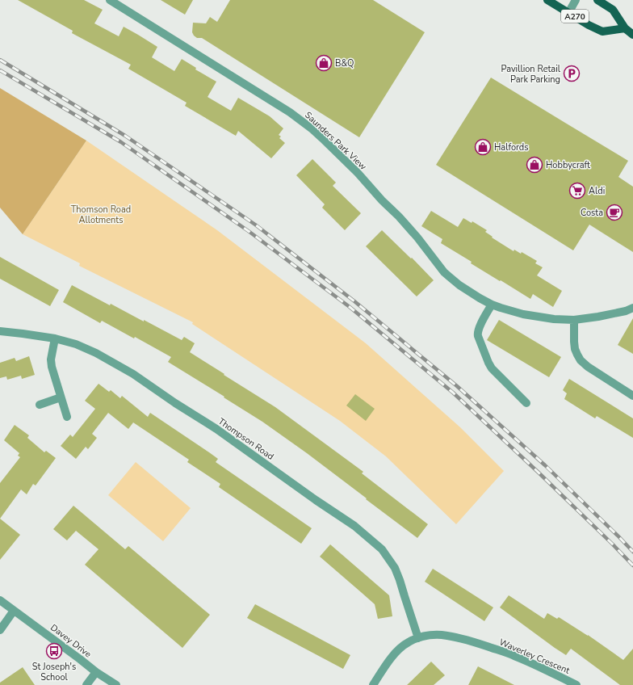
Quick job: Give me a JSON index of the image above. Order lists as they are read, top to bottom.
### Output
{
  "streets": {
    "main road": ["A270"],
    "street": [
      "Saunders Park View",
      "Thompson Road",
      "Davey Drive",
      "Waverley Crescent"
    ]
  },
  "crossings": [
    ["Thompson Road", "Waverley Crescent"]
  ],
  "parks": ["Thomson Road Allotments"],
  "places": {
    "shop": ["B&Q", "Halfords", "Hobbycraft"],
    "parking": ["Pavillion Retail Park Parking"],
    "supermarket": ["Aldi"],
    "cafe": ["Costa"],
    "bus stop": ["St Joseph's School"]
  }
}
